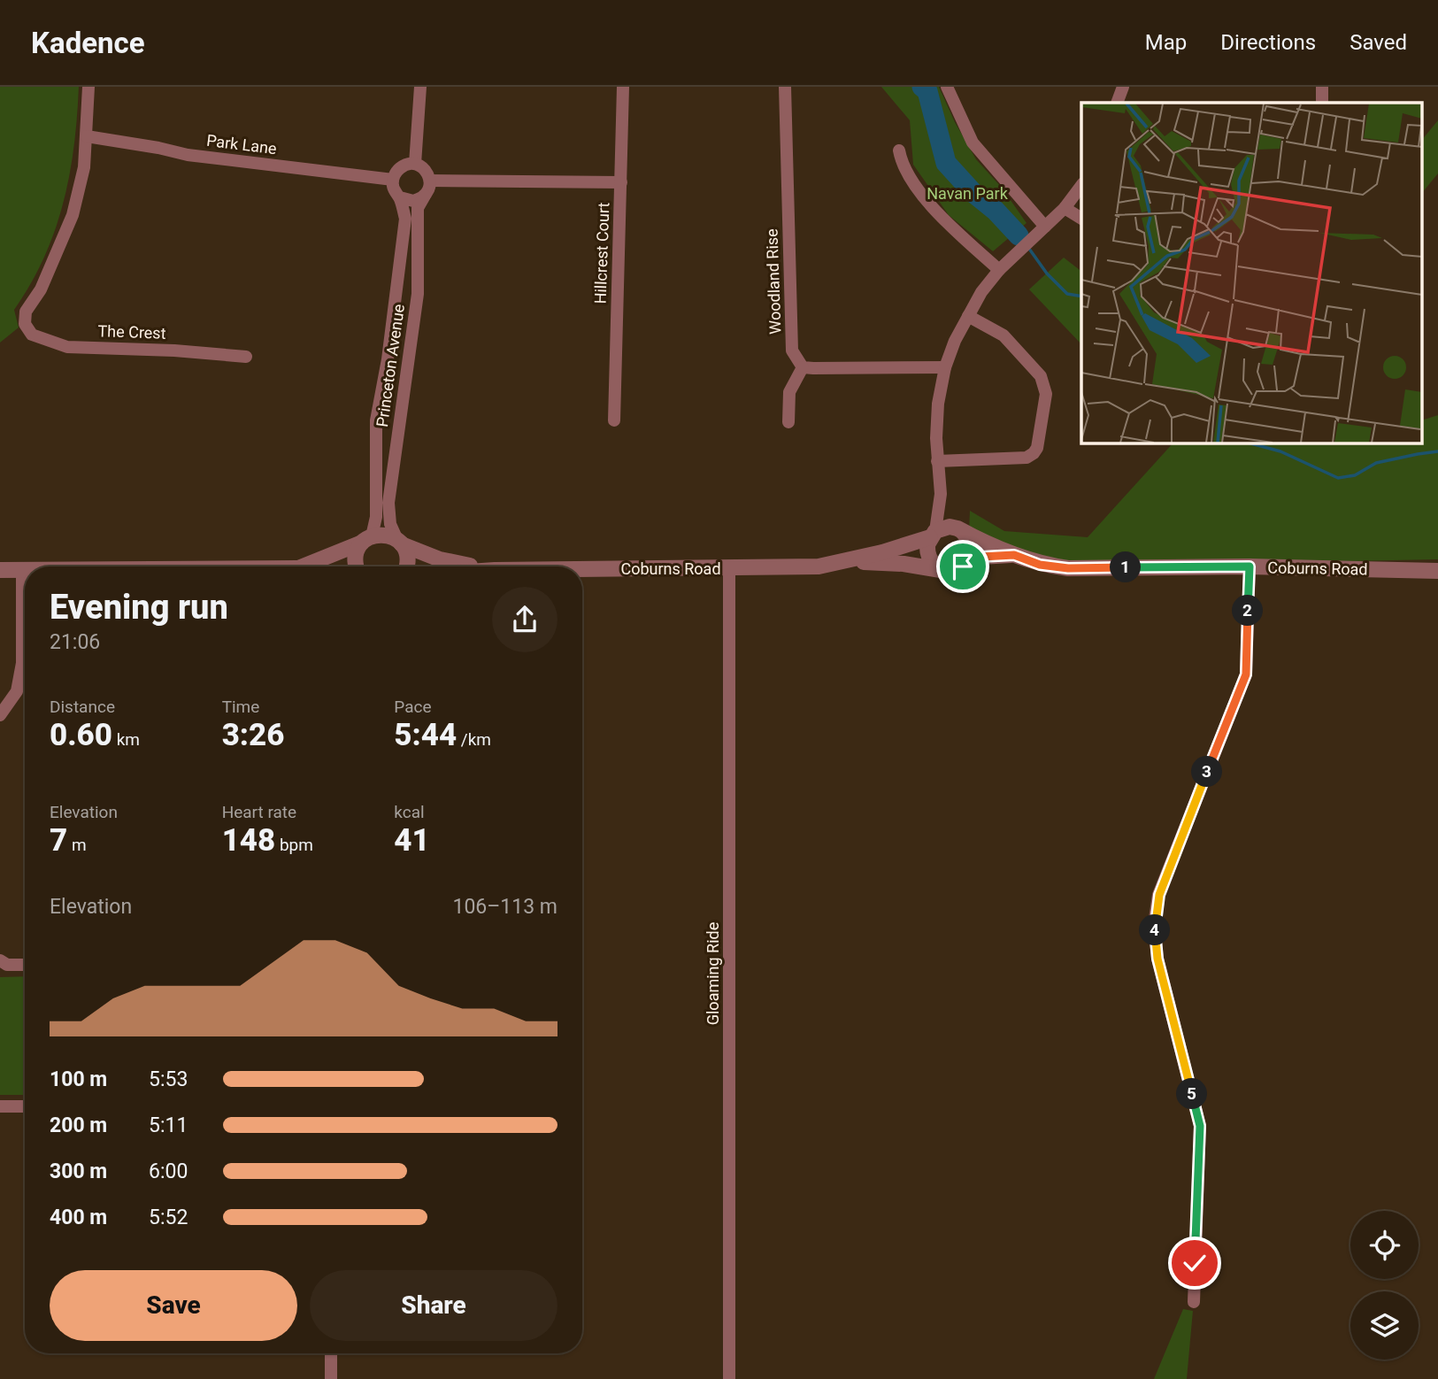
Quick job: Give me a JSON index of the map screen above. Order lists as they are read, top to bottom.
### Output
{
  "streets": {
    "street": [
      "Park Lane",
      "Hillcrest Court",
      "Woodland Rise",
      "The Crest",
      "Princeton Avenue",
      "Coburns Road",
      "Gloaming Ride"
    ]
  },
  "crossings": [
    ["Park Lane", "The Crest"],
    ["Park Lane", "Princeton Avenue"],
    ["Princeton Avenue", "Coburns Road"],
    ["Coburns Road", "Gloaming Ride"]
  ],
  "parks": ["Navan Park"],
  "page": {
    "header": "Kadence",
    "nav": ["Map", "Directions", "Saved"],
    "pins": [
      "1",
      "2",
      "3",
      "4",
      "5"
    ],
    "heading": ["Evening run", "21:06"],
    "stats": [
      ["Distance", "0.60 km"],
      ["Time", "3:26"],
      ["Pace", "5:44 /km"],
      ["Elevation", "7 m"],
      ["Heart rate", "148 bpm"],
      ["kcal", "41"]
    ],
    "chart": ["Elevation", "106–113 m"],
    "list": [
      {
        "name": "100 m",
        "note": "5:53"
      },
      {
        "name": "200 m",
        "note": "5:11"
      },
      {
        "name": "300 m",
        "note": "6:00"
      },
      {
        "name": "400 m",
        "note": "5:52"
      }
    ],
    "buttons": ["Save", "Share"]
  }
}
